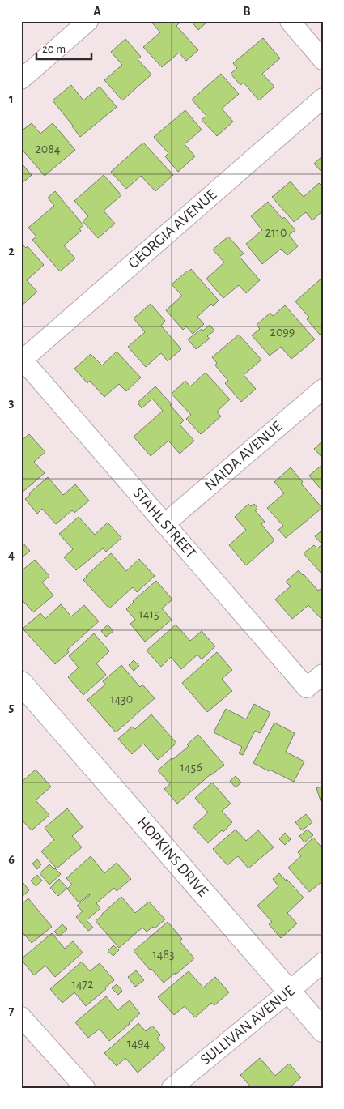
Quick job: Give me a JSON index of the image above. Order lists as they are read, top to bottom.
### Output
{
  "streets": {
    "street": [
      "GEORGIA AVENUE",
      "NAIDA AVENUE",
      "STAHL STREET",
      "HOPKINS DRIVE",
      "SULLIVAN AVENUE"
    ]
  },
  "crossings": [
    ["GEORGIA AVENUE", "STAHL STREET"],
    ["NAIDA AVENUE", "STAHL STREET"],
    ["HOPKINS DRIVE", "SULLIVAN AVENUE"]
  ],
  "house_numbers": [
    "2084",
    "2110",
    "2099",
    "1415",
    "1430",
    "1456",
    "1483",
    "1472",
    "1494"
  ],
  "scale_bar": "20 m",
  "grid": {
    "columns": ["A", "B"],
    "rows": [
      "1",
      "2",
      "3",
      "4",
      "5",
      "6",
      "7"
    ]
  }
}
